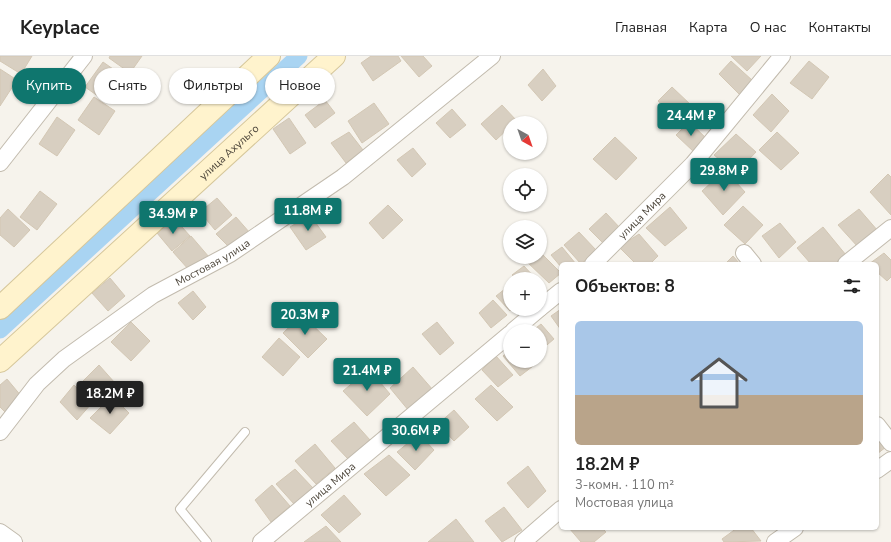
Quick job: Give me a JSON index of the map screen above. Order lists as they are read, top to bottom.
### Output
{
  "streets": {
    "main road": ["улица Ахульго"],
    "street": ["улица Мира", "Мостовая улица"]
  },
  "north": "bottom right",
  "page": {
    "header": "Keyplace",
    "nav": [
      "Главная",
      "Карта",
      "О нас",
      "Контакты"
    ],
    "chip": [
      "Купить",
      "Снять",
      "Фильтры",
      "Новое"
    ],
    "price": [
      "24.4M ₽",
      "29.8M ₽",
      "11.8M ₽",
      "34.9M ₽",
      "20.3M ₽",
      "21.4M ₽",
      "18.2M ₽",
      "30.6M ₽"
    ],
    "map_buttons": ["+", "−"],
    "heading": "Объектов: 8",
    "list": [
      {
        "name": "18.2M ₽",
        "note": "3-комн. · 110 m² · Мостовая улица"
      }
    ]
  }
}
